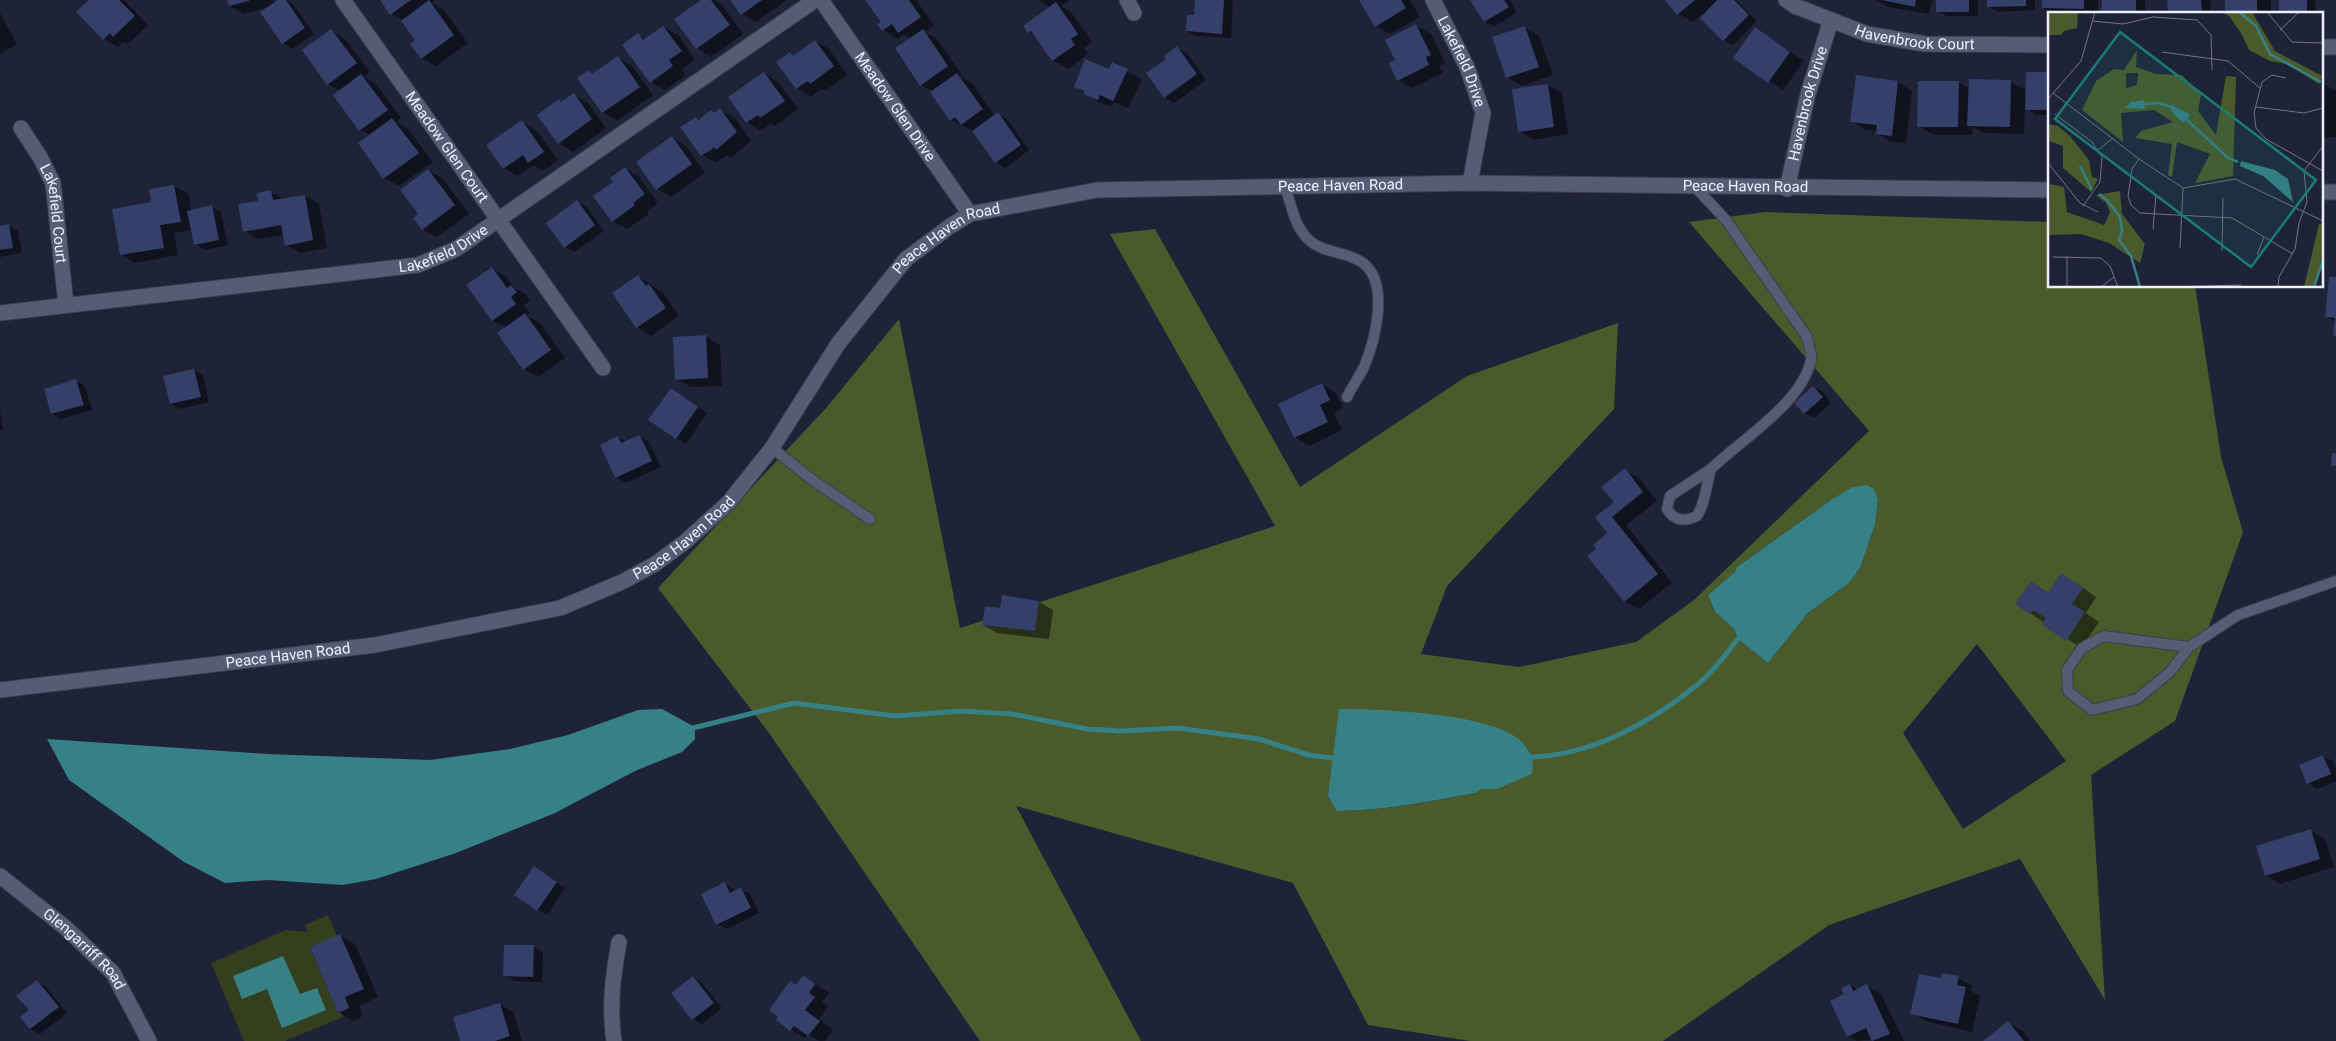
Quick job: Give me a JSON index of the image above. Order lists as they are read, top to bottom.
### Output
{
  "streets": {
    "street": [
      "Havenbrook Court",
      "Lakefield Drive",
      "Havenbrook Drive",
      "Meadow Glen Drive",
      "Meadow Glen Court",
      "Peace Haven Road",
      "Lakefield Court",
      "Glengarriff Road"
    ]
  },
  "crossings": [
    ["Havenbrook Court", "Havenbrook Drive"],
    ["Lakefield Drive", "Meadow Glen Court"],
    ["Lakefield Drive", "Peace Haven Road"],
    ["Lakefield Drive", "Lakefield Court"],
    ["Havenbrook Drive", "Peace Haven Road"],
    ["Meadow Glen Drive", "Peace Haven Road"]
  ]
}
